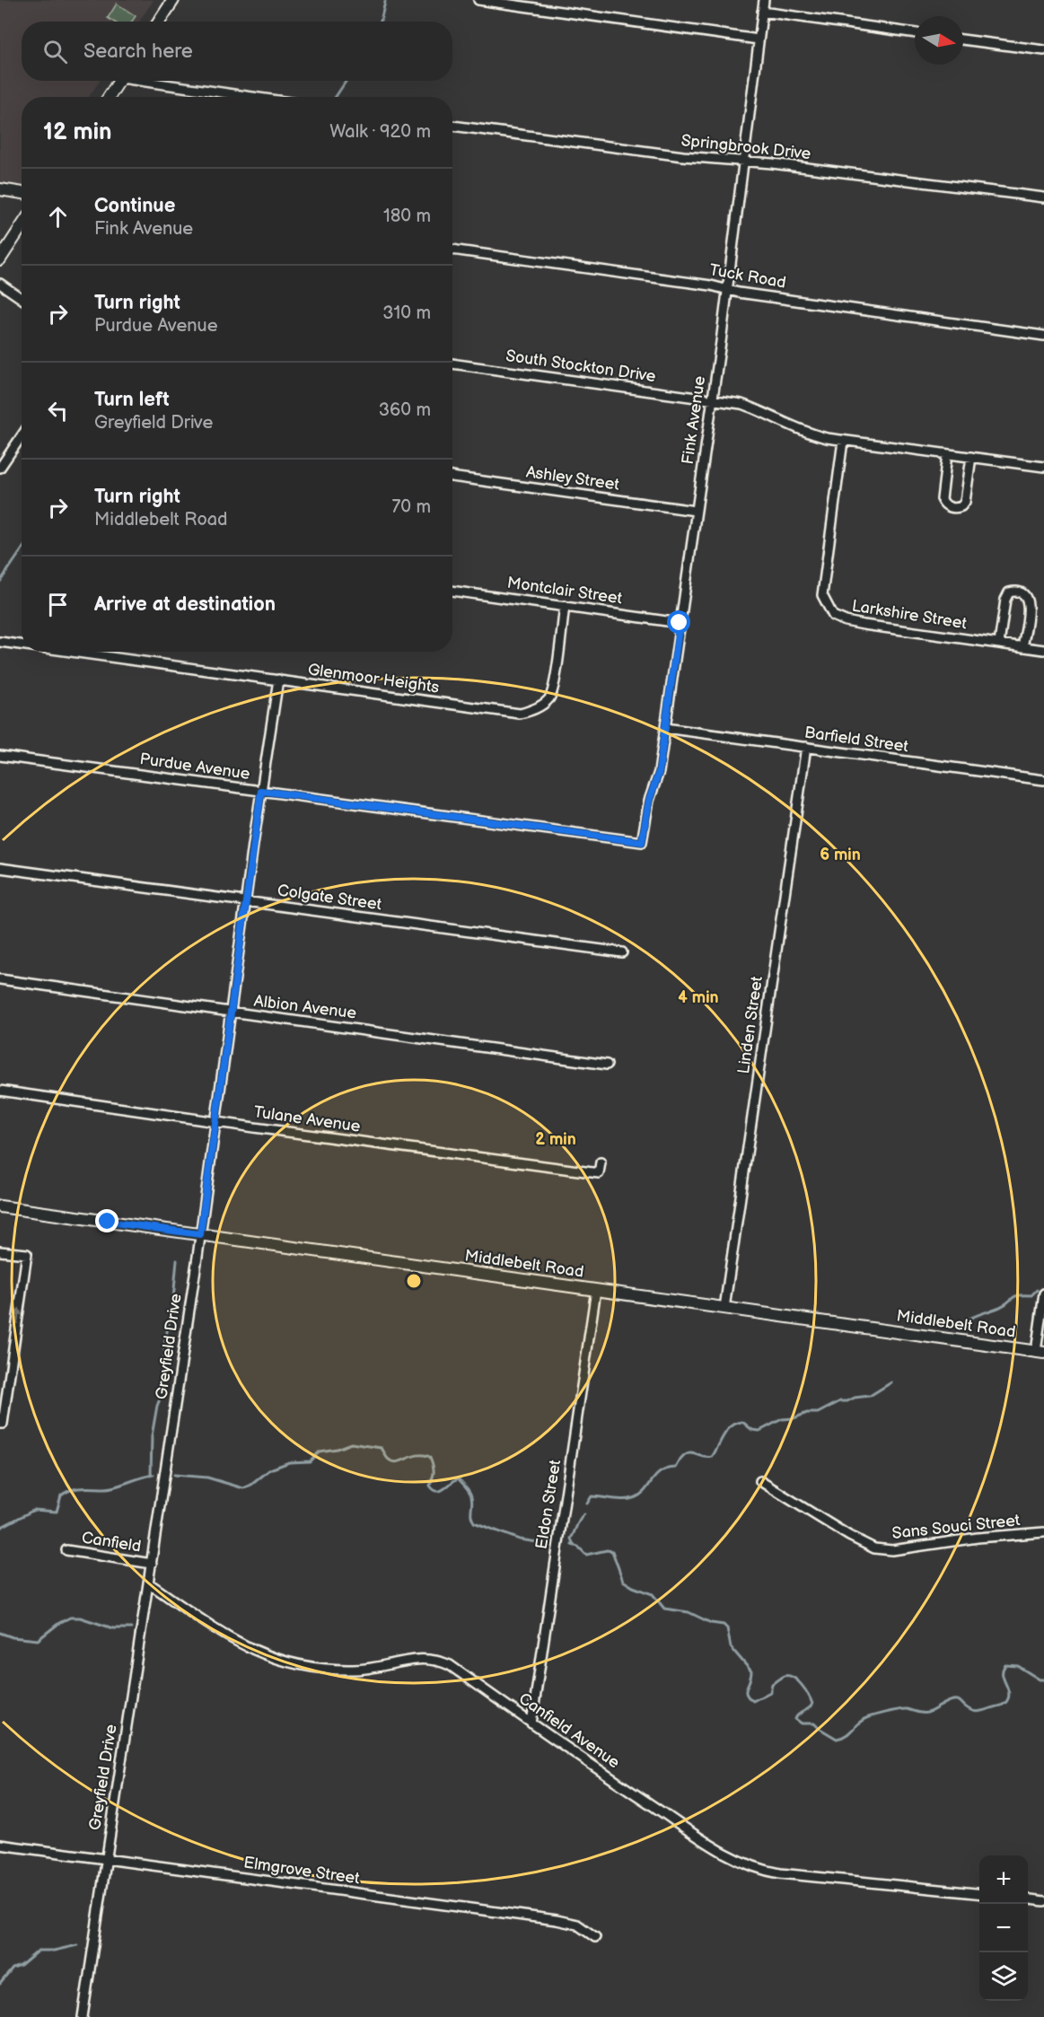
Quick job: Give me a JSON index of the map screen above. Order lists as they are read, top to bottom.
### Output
{
  "streets": {
    "street": [
      "Springbrook Drive",
      "Tuck Road",
      "South Stockton Drive",
      "Fink Avenue",
      "Ashley Street",
      "Montclair Street",
      "Larkshire Street",
      "Glenmoor Heights",
      "Barfield Street",
      "Purdue Avenue",
      "Colgate Street",
      "Albion Avenue",
      "Linden Street",
      "Tulane Avenue",
      "Middlebelt Road",
      "Greyfield Drive",
      "Eldon Street",
      "Sans Souci Street",
      "Canfield",
      "Canfield Avenue",
      "Elmgrove Street"
    ]
  },
  "crossings": [
    ["Springbrook Drive", "Fink Avenue"],
    ["Tuck Road", "Fink Avenue"],
    ["South Stockton Drive", "Fink Avenue"],
    ["South Stockton Drive", "Larkshire Street"],
    ["Fink Avenue", "Ashley Street"],
    ["Fink Avenue", "Montclair Street"],
    ["Fink Avenue", "Barfield Street"],
    ["Fink Avenue", "Purdue Avenue"],
    ["Montclair Street", "Glenmoor Heights"],
    ["Glenmoor Heights", "Greyfield Drive"],
    ["Barfield Street", "Linden Street"],
    ["Purdue Avenue", "Greyfield Drive"],
    ["Colgate Street", "Greyfield Drive"],
    ["Albion Avenue", "Greyfield Drive"],
    ["Linden Street", "Middlebelt Road"],
    ["Tulane Avenue", "Greyfield Drive"],
    ["Middlebelt Road", "Greyfield Drive"],
    ["Middlebelt Road", "Eldon Street"],
    ["Greyfield Drive", "Canfield"],
    ["Greyfield Drive", "Canfield Avenue"],
    ["Greyfield Drive", "Elmgrove Street"],
    ["Eldon Street", "Canfield Avenue"]
  ],
  "north": "right",
  "page": {
    "search": "Search here",
    "heading": ["12 min", "Walk · 920 m"],
    "list": [
      ["Continue", "Fink Avenue", "180 m"],
      ["Turn right", "Purdue Avenue", "310 m"],
      ["Turn left", "Greyfield Drive", "360 m"],
      ["Turn right", "Middlebelt Road", "70 m"],
      "Arrive at destination"
    ],
    "map_buttons": ["+", "−"]
  },
  "rings": ["6 min", "4 min", "2 min"]
}
